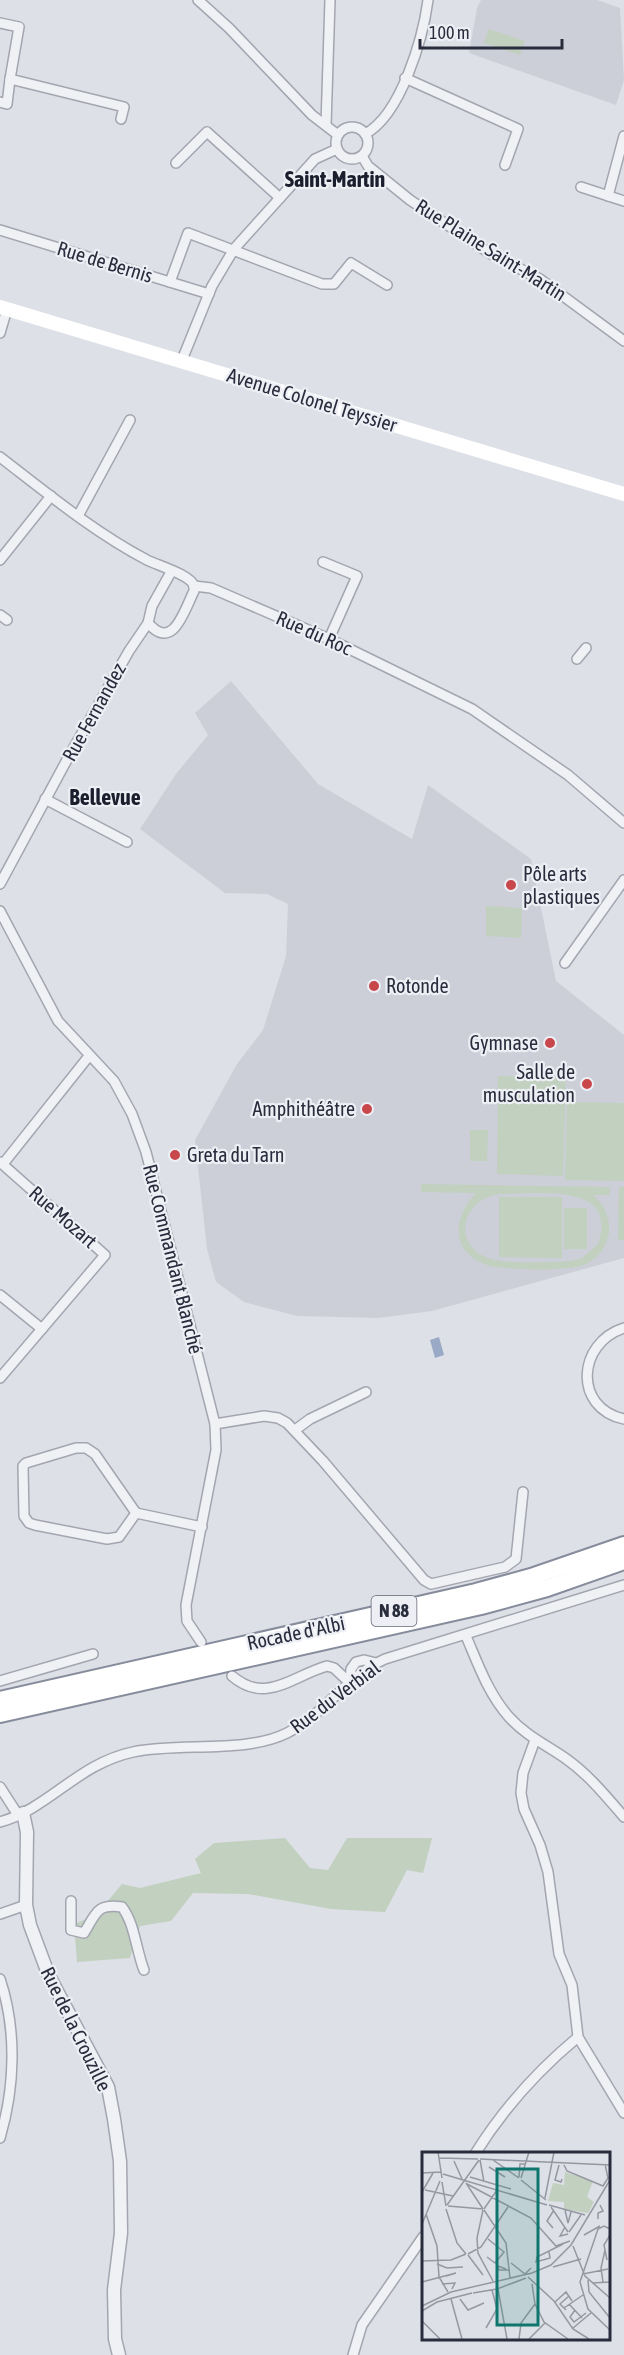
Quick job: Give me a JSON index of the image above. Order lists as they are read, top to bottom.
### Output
{
  "streets": {
    "highway": ["N 88", "Rocade d'Albi"],
    "main road": ["Avenue Colonel Teyssier"],
    "street": [
      "Rue Plaine Saint-Martin",
      "Rue de Bernis",
      "Rue du Roc",
      "Rue Fernandez",
      "Rue Mozart",
      "Rue Commandant Blanché",
      "Rue du Verbial",
      "Rue de la Crouzille"
    ]
  },
  "crossings": [
    ["Rue du Roc", "Rue Fernandez"],
    ["Rue Mozart", "Rue Commandant Blanché"],
    ["Rue du Verbial", "Rue de la Crouzille"]
  ],
  "districts": ["Saint-Martin", "Bellevue"],
  "places": [
    "Pôle arts plastiques",
    "Rotonde",
    "Gymnase",
    "Salle de musculation",
    "Amphithéâtre",
    "Greta du Tarn"
  ],
  "scale_bar": "100 m"
}
